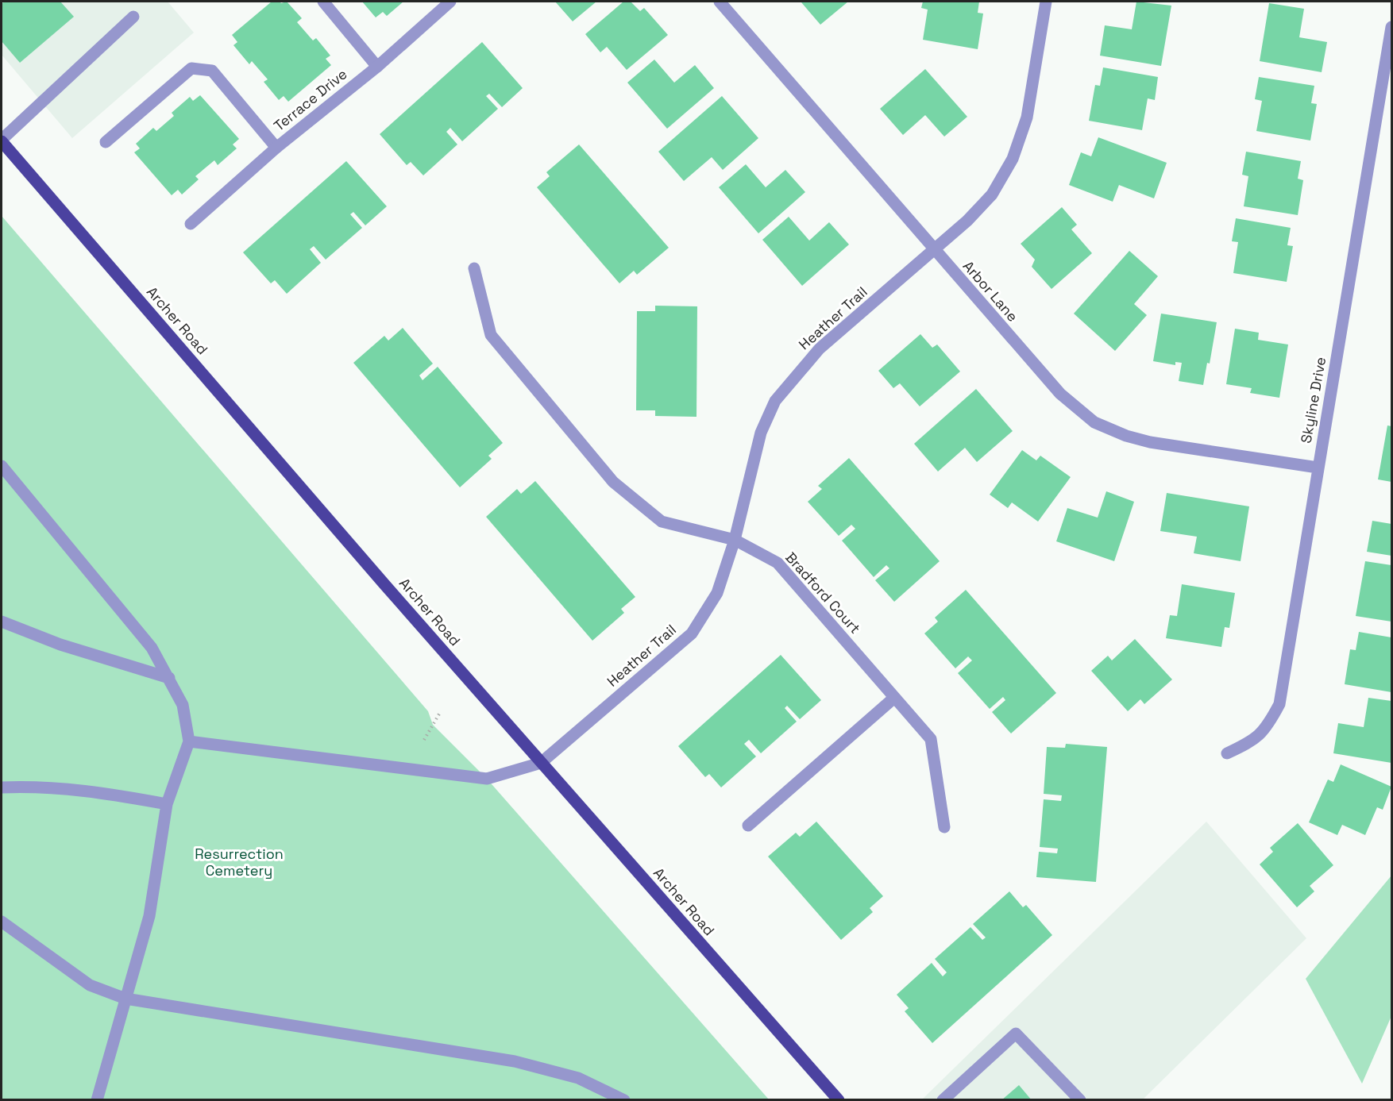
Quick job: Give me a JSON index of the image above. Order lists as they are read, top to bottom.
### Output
{
  "streets": {
    "main road": ["Archer Road"],
    "street": [
      "Terrace Drive",
      "Arbor Lane",
      "Heather Trail",
      "Skyline Drive",
      "Bradford Court"
    ]
  },
  "crossings": [
    ["Arbor Lane", "Heather Trail"],
    ["Arbor Lane", "Skyline Drive"],
    ["Heather Trail", "Archer Road"],
    ["Heather Trail", "Bradford Court"]
  ],
  "parks": ["Resurrection Cemetery"]
}
